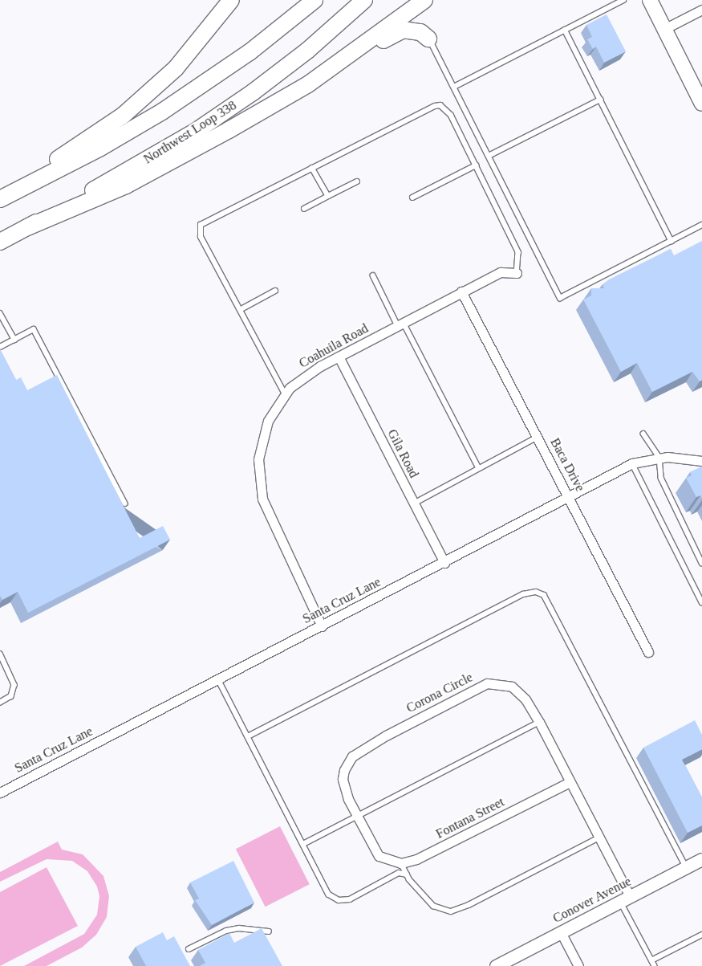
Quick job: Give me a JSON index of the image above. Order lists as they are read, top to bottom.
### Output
{
  "streets": {
    "highway": ["Northwest Loop 338"],
    "street": [
      "Coahuila Road",
      "Gila Road",
      "Baca Drive",
      "Santa Cruz Lane",
      "Corona Circle",
      "Fontana Street",
      "Conover Avenue"
    ]
  },
  "crossings": [
    ["Coahuila Road", "Gila Road"],
    ["Coahuila Road", "Baca Drive"],
    ["Coahuila Road", "Santa Cruz Lane"],
    ["Gila Road", "Santa Cruz Lane"],
    ["Baca Drive", "Santa Cruz Lane"],
    ["Corona Circle", "Fontana Street"],
    ["Corona Circle", "Conover Avenue"]
  ]
}
